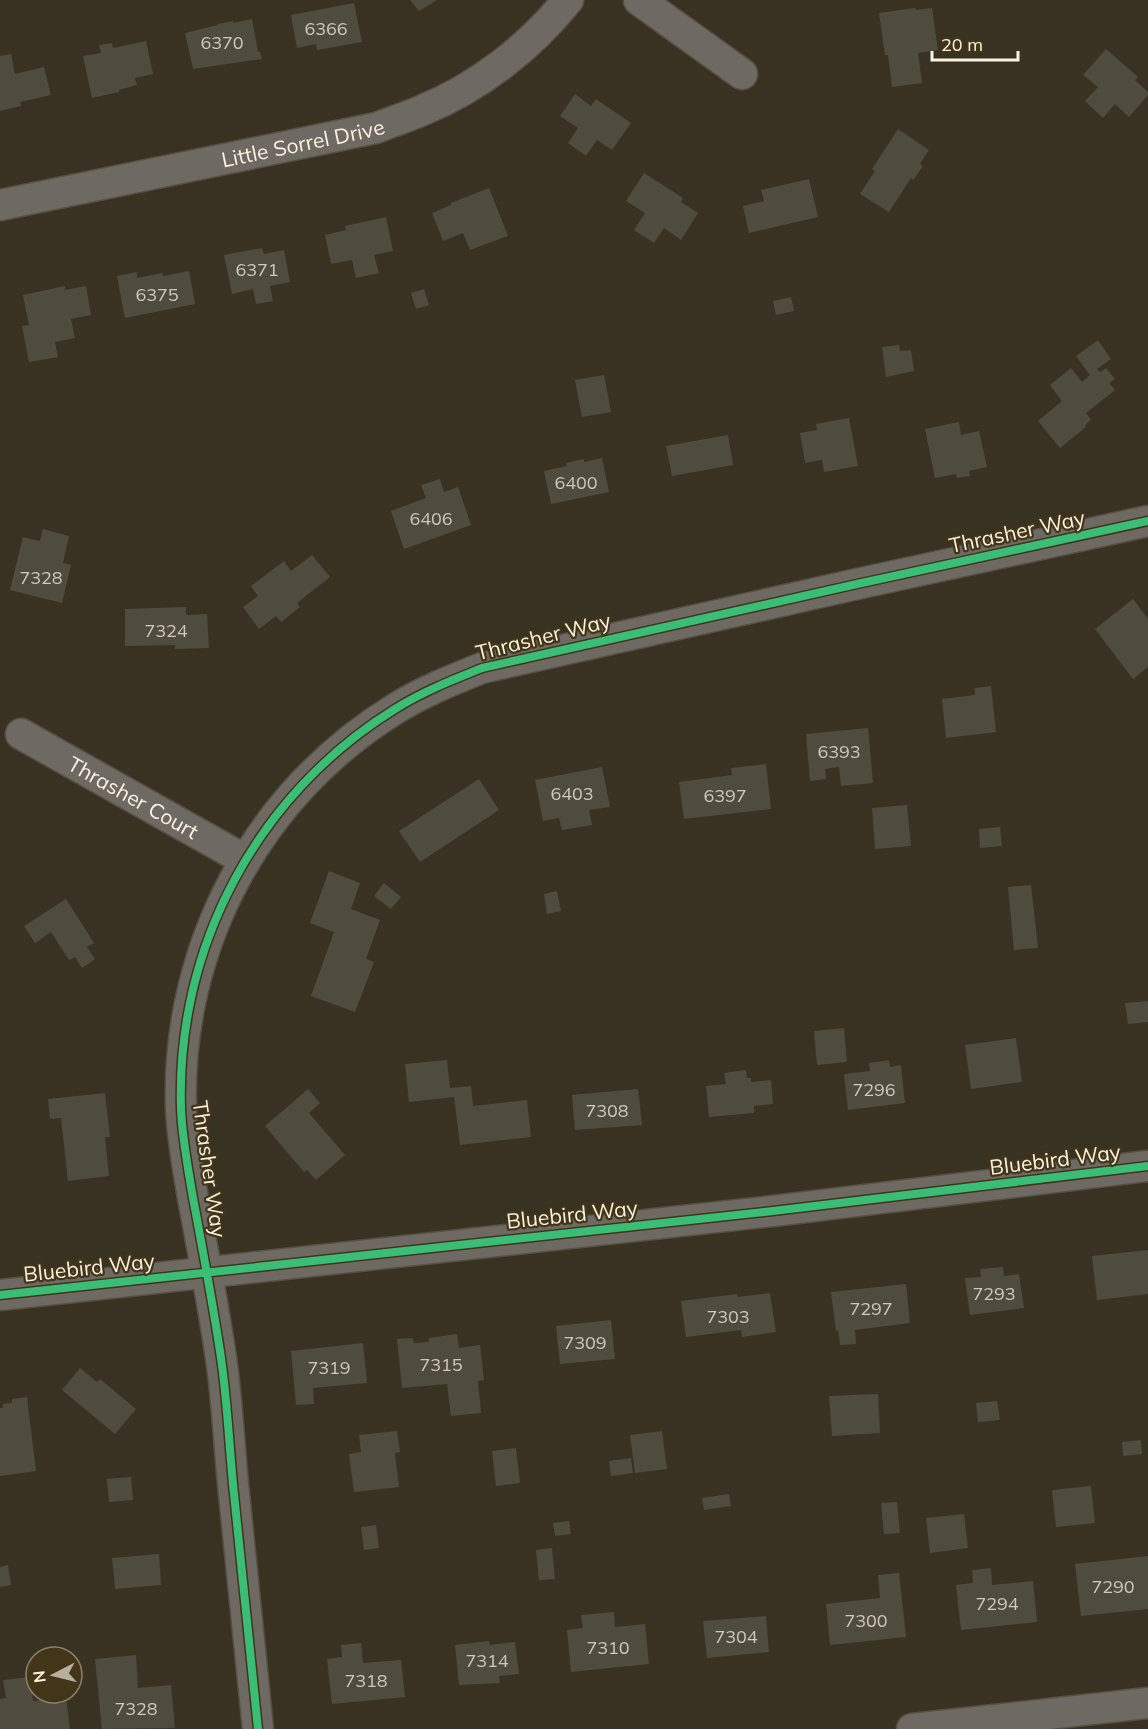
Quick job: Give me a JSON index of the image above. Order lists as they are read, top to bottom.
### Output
{
  "streets": {
    "street": [
      "Little Sorrel Drive",
      "Thrasher Way",
      "Thrasher Court",
      "Bluebird Way"
    ]
  },
  "crossings": [
    ["Thrasher Way", "Thrasher Court"],
    ["Thrasher Way", "Bluebird Way"]
  ],
  "house_numbers": [
    "6366",
    "6370",
    "6371",
    "6375",
    "6400",
    "6406",
    "7328",
    "7324",
    "6393",
    "6403",
    "6397",
    "7296",
    "7308",
    "7293",
    "7297",
    "7303",
    "7309",
    "7315",
    "7319",
    "7290",
    "7294",
    "7300",
    "7304",
    "7310",
    "7314",
    "7318",
    "7328"
  ],
  "scale_bar": "20 m",
  "north": "left"
}
